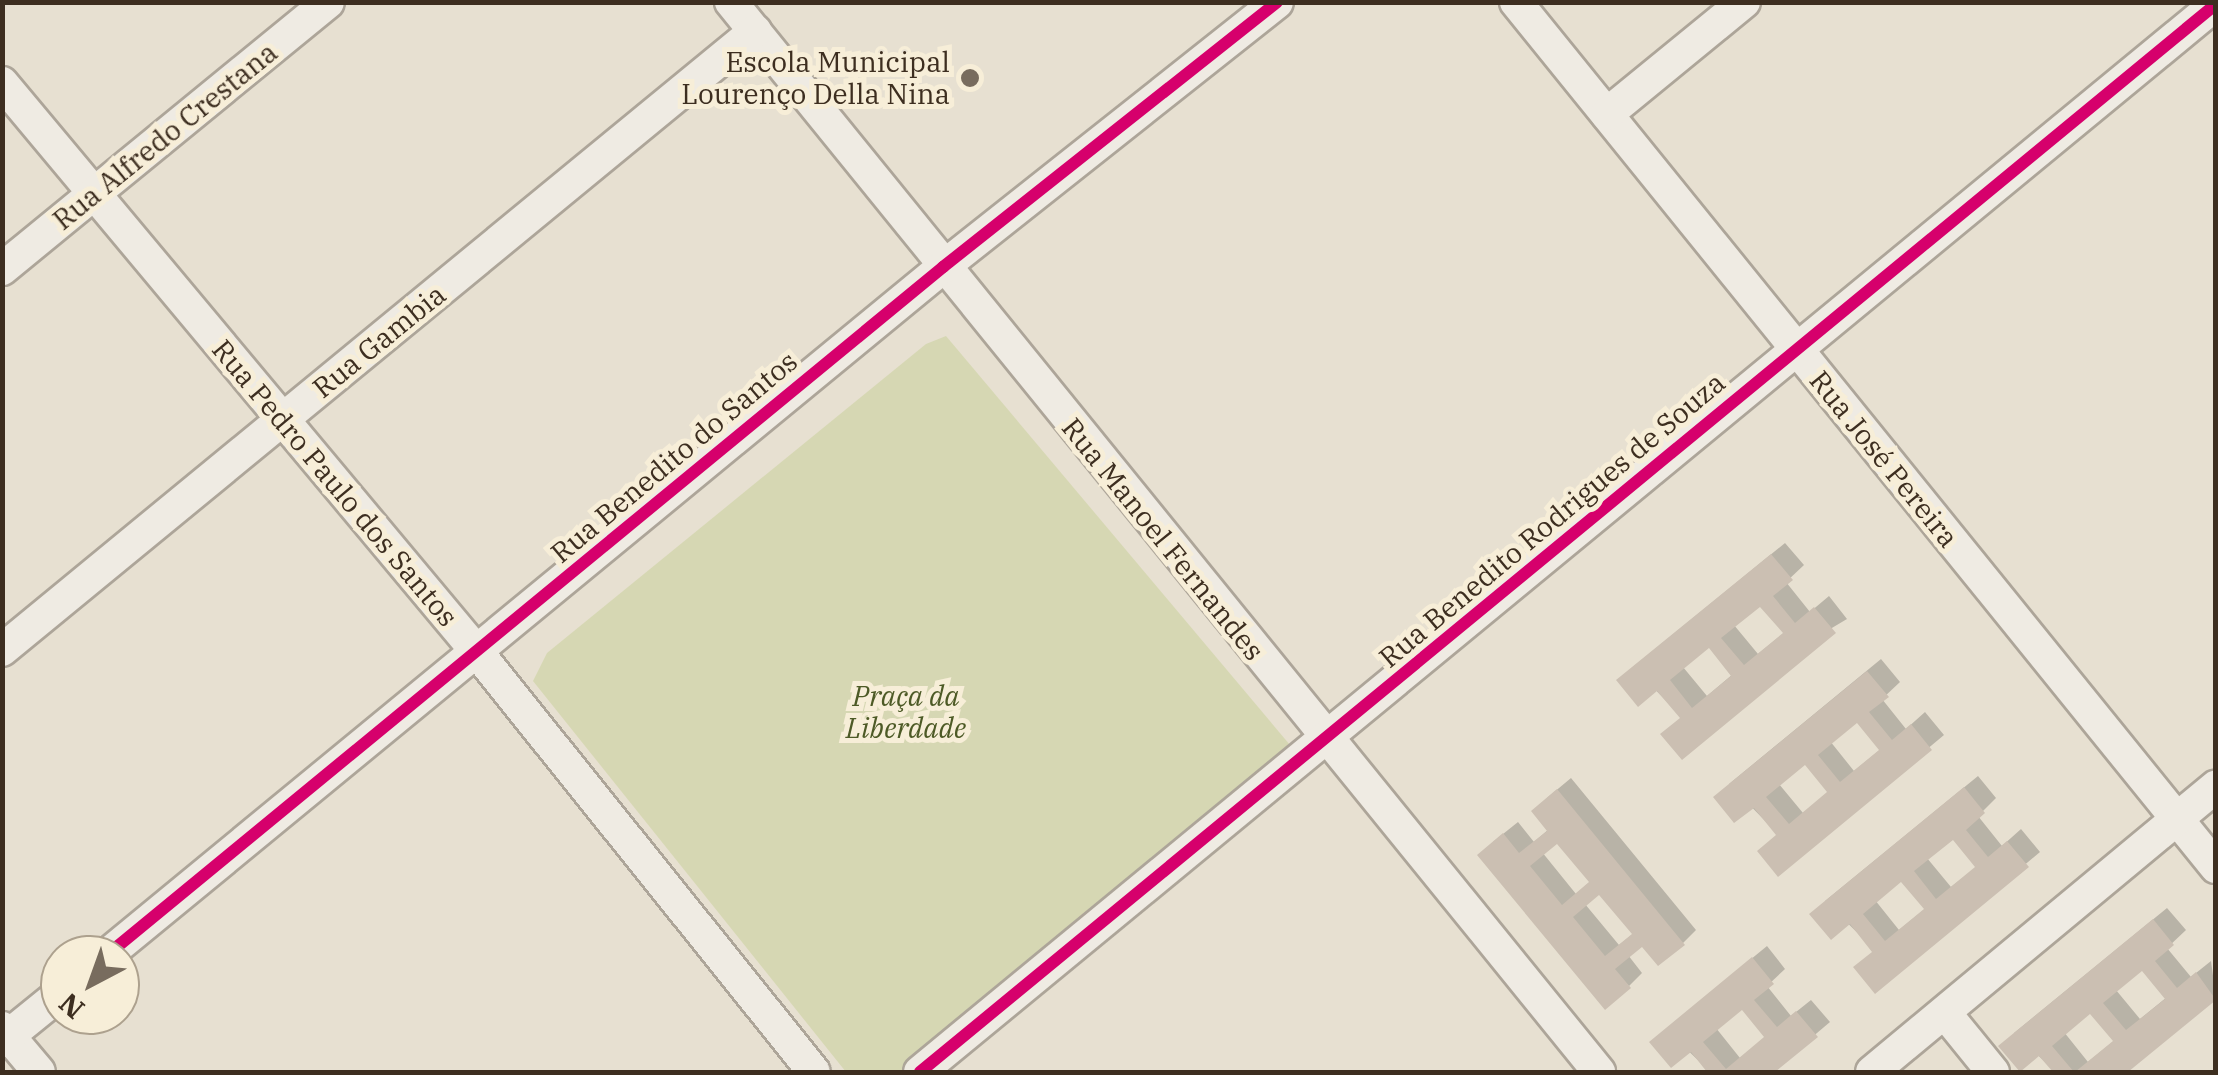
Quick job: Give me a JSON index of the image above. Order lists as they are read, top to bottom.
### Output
{
  "streets": {
    "street": [
      "Rua Alfredo Crestana",
      "Rua Gambia",
      "Rua Benedito do Santos",
      "Rua José Pereira",
      "Rua Pedro Paulo dos Santos",
      "Rua Benedito Rodrigues de Souza",
      "Rua Manoel Fernandes"
    ]
  },
  "crossings": [
    ["Rua Alfredo Crestana", "Rua Pedro Paulo dos Santos"],
    ["Rua Gambia", "Rua Pedro Paulo dos Santos"],
    ["Rua Gambia", "Rua Manoel Fernandes"],
    ["Rua Benedito do Santos", "Rua Pedro Paulo dos Santos"],
    ["Rua Benedito do Santos", "Rua Manoel Fernandes"],
    ["Rua José Pereira", "Rua Benedito Rodrigues de Souza"],
    ["Rua Benedito Rodrigues de Souza", "Rua Manoel Fernandes"]
  ],
  "parks": ["Praça da Liberdade"],
  "places": ["Escola Municipal Lourenço Della Nina"],
  "north": "bottom left"
}
